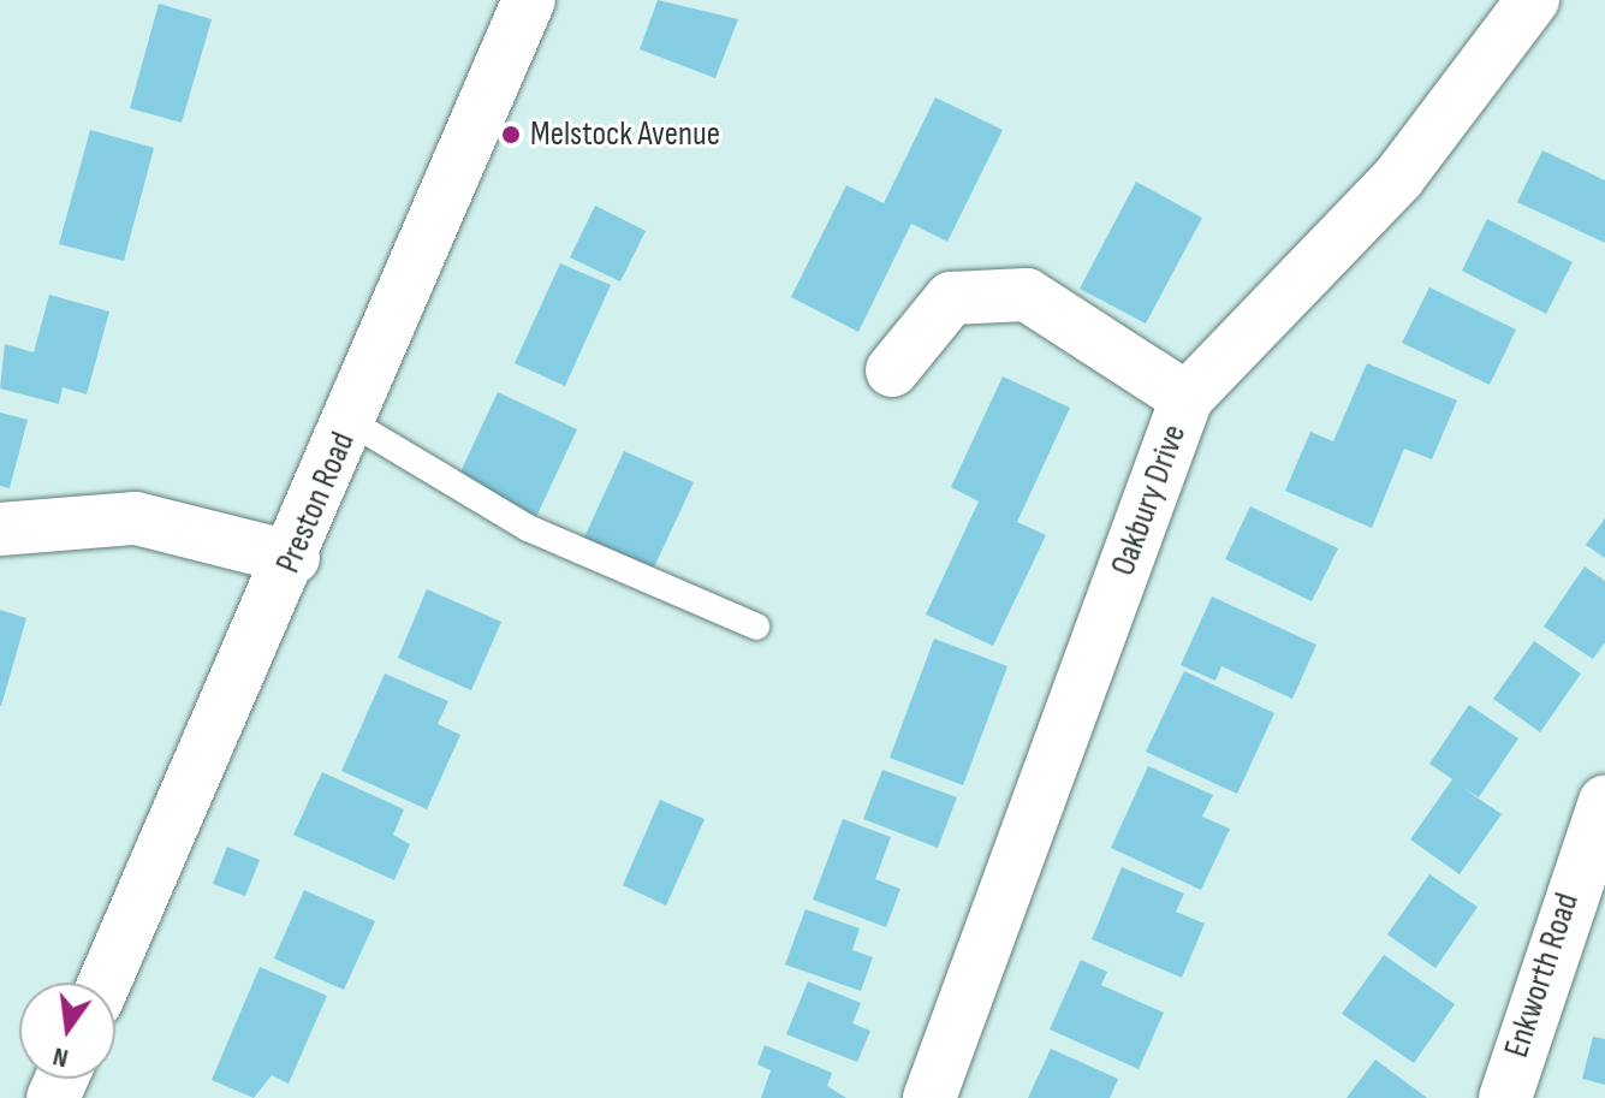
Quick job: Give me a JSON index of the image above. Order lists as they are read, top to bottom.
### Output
{
  "streets": {
    "street": ["Oakbury Drive", "Preston Road", "Enkworth Road"]
  },
  "places": ["Melstock Avenue"],
  "north": "bottom"
}
